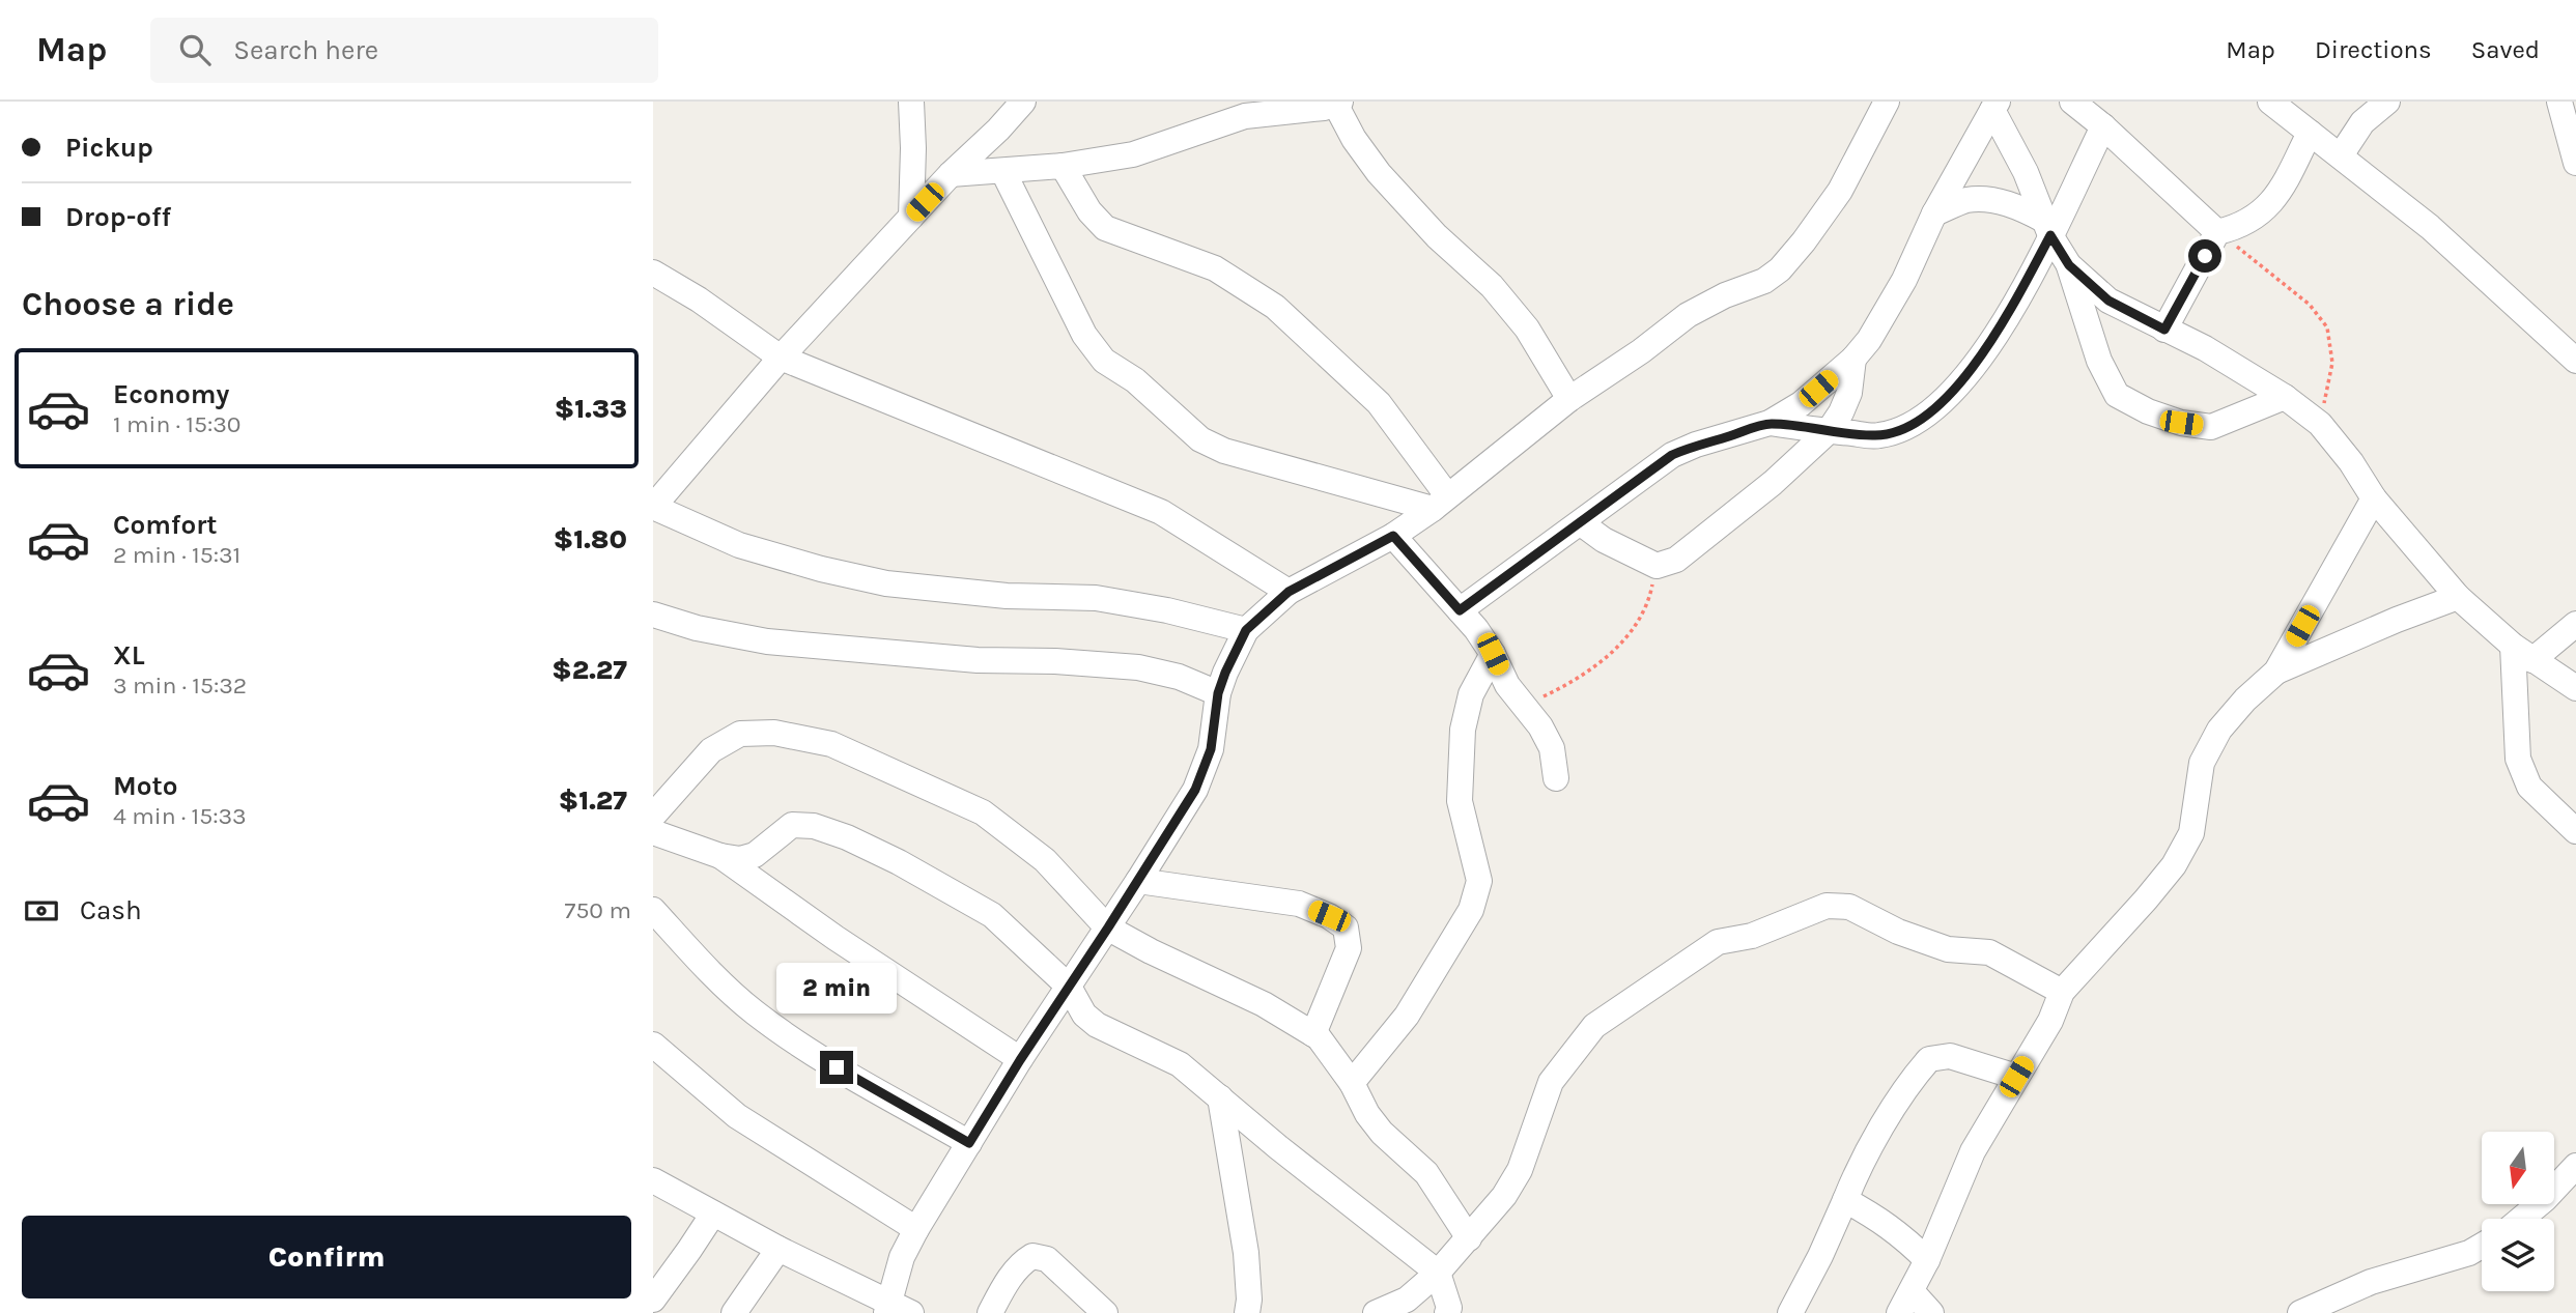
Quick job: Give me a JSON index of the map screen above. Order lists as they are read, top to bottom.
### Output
{
  "north": "bottom",
  "page": {
    "header": "Map",
    "search": "Search here",
    "nav": ["Map", "Directions", "Saved"],
    "banner": ["Pickup", "Drop-off"],
    "heading": "Choose a ride",
    "list": [
      {
        "name": "Economy",
        "note": "1 min · 15:30",
        "value": "$1.33"
      },
      {
        "name": "Comfort",
        "note": "2 min · 15:31",
        "value": "$1.80"
      },
      {
        "name": "XL",
        "note": "3 min · 15:32",
        "value": "$2.27"
      },
      {
        "name": "Moto",
        "note": "4 min · 15:33",
        "value": "$1.27"
      }
    ],
    "pay": ["Cash", "750 m"],
    "bubble": "2 min",
    "buttons": "Confirm"
  }
}
